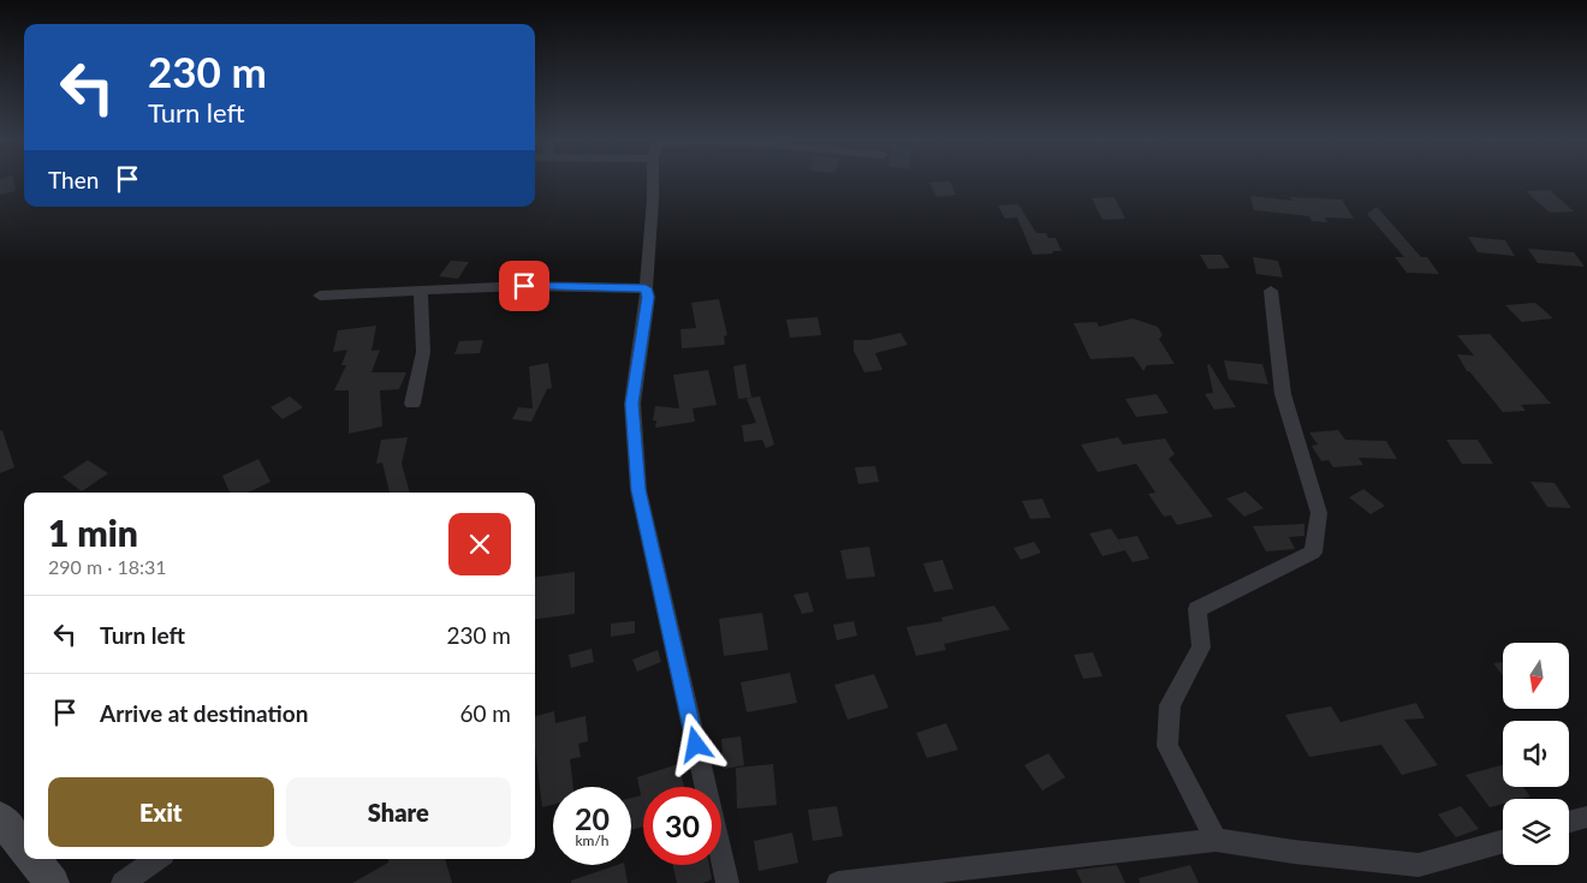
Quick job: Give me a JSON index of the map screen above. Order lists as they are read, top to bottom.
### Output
{
  "north": "bottom",
  "page": {
    "turn": ["230 m", "Turn left"],
    "then": "Then",
    "heading": ["1 min", "290 m · 18:31"],
    "list": [
      {
        "name": "Turn left",
        "value": "230 m"
      },
      {
        "name": "Arrive at destination",
        "value": "60 m"
      }
    ],
    "buttons": ["Exit", "Share"],
    "speed": "20 km/h",
    "limit": "30"
  }
}
